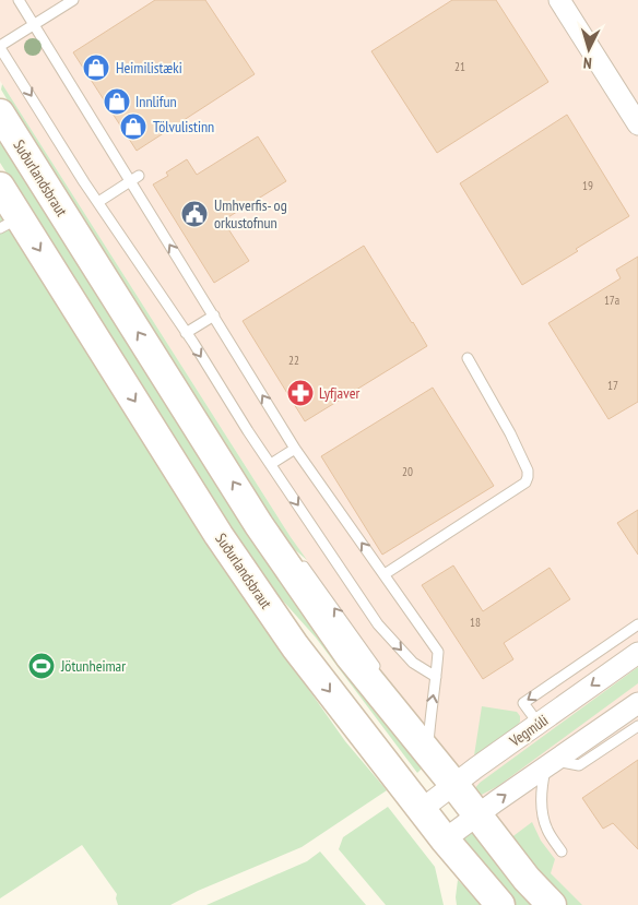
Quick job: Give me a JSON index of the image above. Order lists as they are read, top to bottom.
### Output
{
  "streets": {
    "main road": ["Suðurlandsbraut"],
    "street": ["Vegmúli"]
  },
  "crossings": [
    ["Suðurlandsbraut", "Vegmúli"]
  ],
  "places": {
    "shop": ["Heimilistæki", "Innlifun", "Tölvulistinn"],
    "public building": ["Umhverfis- og orkustofnun"],
    "pharmacy": ["Lyfjaver"],
    "sports": ["Jötunheimar"]
  },
  "house_numbers": [
    "21",
    "19",
    "17a",
    "22",
    "17",
    "20",
    "18"
  ],
  "north": "bottom"
}
